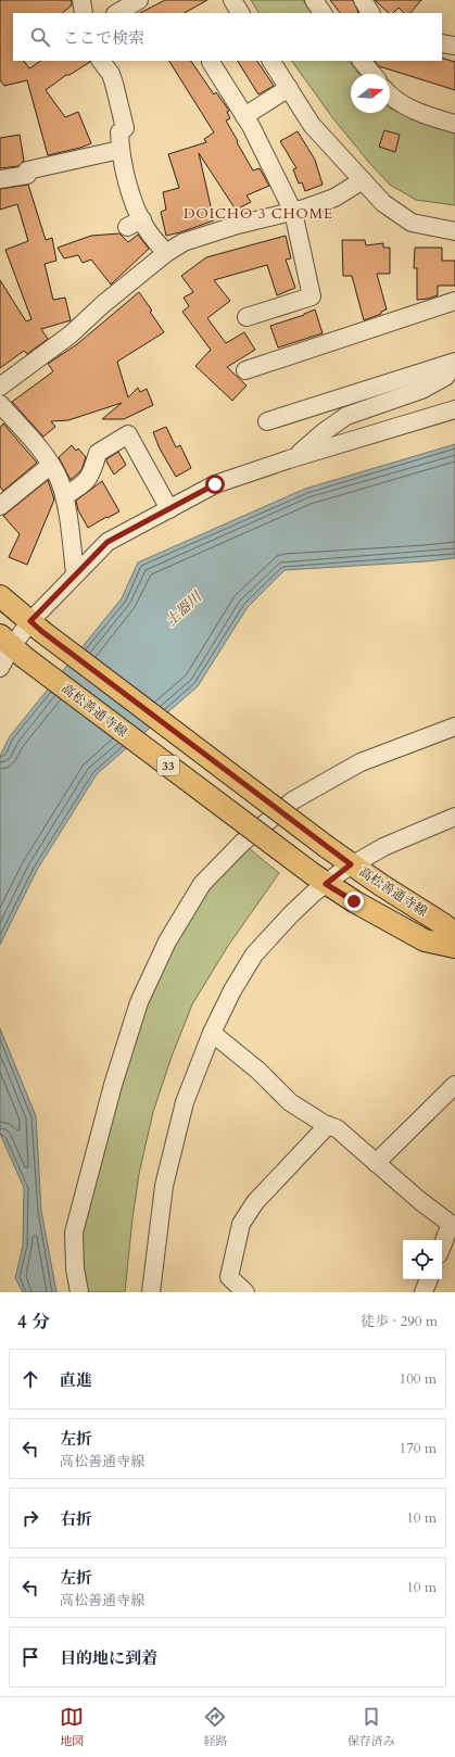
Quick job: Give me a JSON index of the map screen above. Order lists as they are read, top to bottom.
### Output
{
  "streets": {
    "main road": ["高松善通寺線", "33"]
  },
  "districts": ["DOICHO 3 CHOME"],
  "water": ["土器川"],
  "north": "right",
  "page": {
    "search": "ここで検索",
    "heading": ["4 分", "徒歩 · 290 m"],
    "list": [
      ["直進", "100 m"],
      ["左折", "高松善通寺線", "170 m"],
      ["右折", "10 m"],
      ["左折", "高松善通寺線", "10 m"],
      "目的地に到着"
    ],
    "nav": ["地図", "経路", "保存済み"]
  }
}
